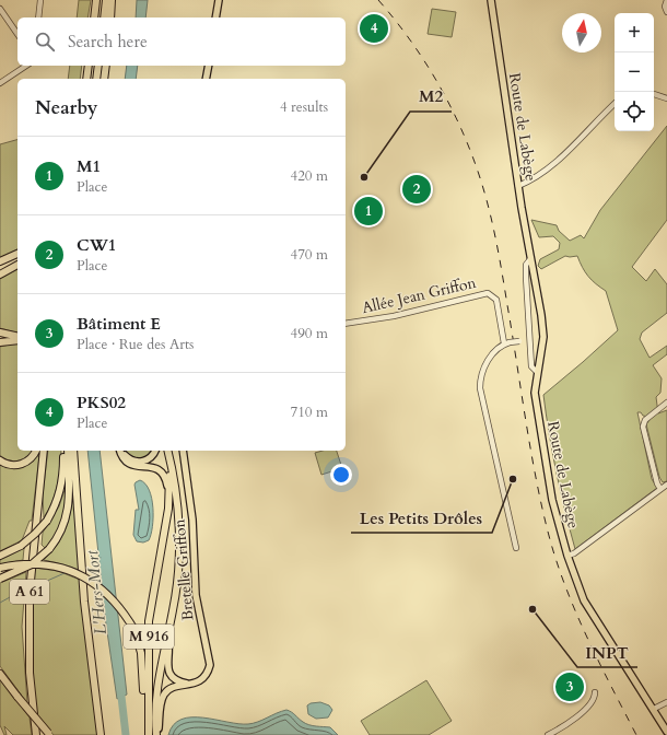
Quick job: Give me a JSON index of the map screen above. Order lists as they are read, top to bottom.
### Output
{
  "streets": {
    "highway": ["A 61", "M 916"],
    "main road": ["Route de Labège", "Bretelle Griffon"],
    "street": ["Allée Jean Griffon"]
  },
  "crossings": [
    ["Bretelle Griffon", "M 916"]
  ],
  "water": ["L'Hers-Mort"],
  "places": ["M2", "Les Petits Drôles", "INPT"],
  "north": "top",
  "page": {
    "pins": [
      "4",
      "2",
      "1",
      "3"
    ],
    "map_buttons": ["+", "−"],
    "search": "Search here",
    "heading": ["Nearby", "4 results"],
    "list": [
      {
        "mark": "1",
        "name": "M1",
        "note": "Place",
        "value": "420 m"
      },
      {
        "mark": "2",
        "name": "CW1",
        "note": "Place",
        "value": "470 m"
      },
      {
        "mark": "3",
        "name": "Bâtiment E",
        "note": "Place · Rue des Arts",
        "value": "490 m"
      },
      {
        "mark": "4",
        "name": "PKS02",
        "note": "Place",
        "value": "710 m"
      }
    ]
  }
}
